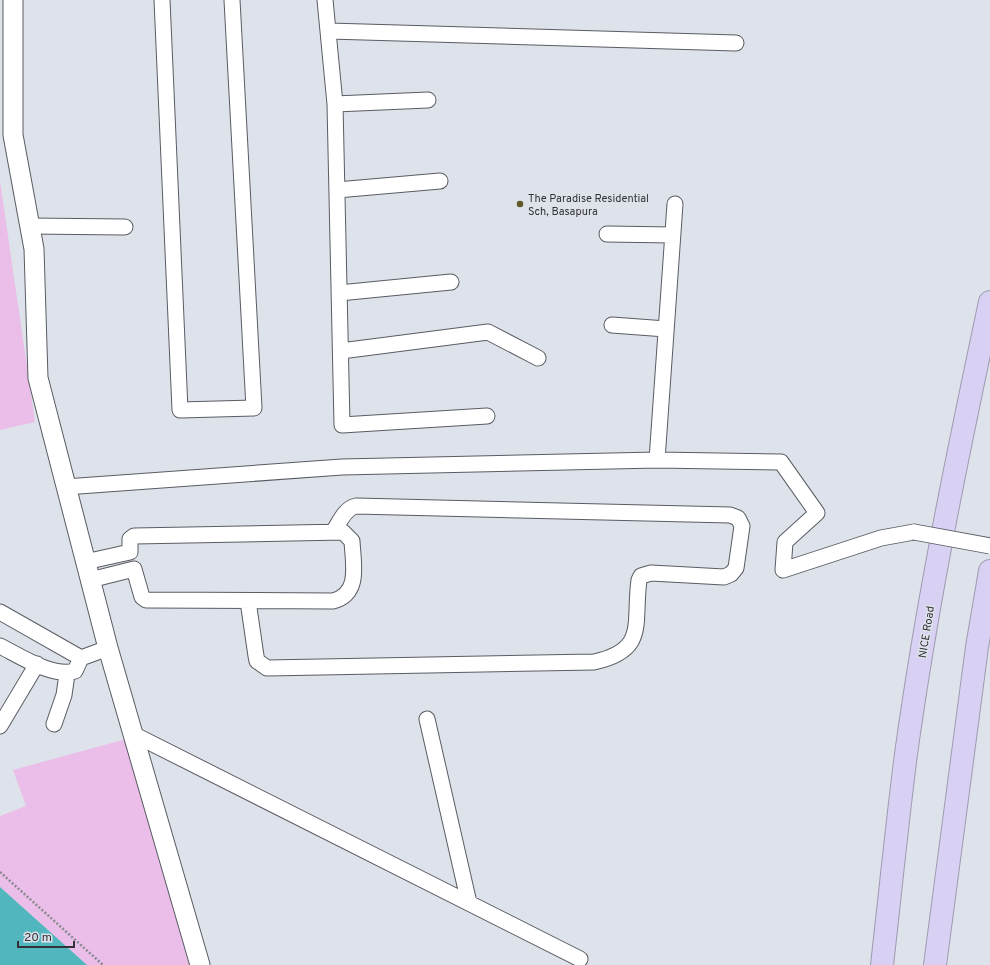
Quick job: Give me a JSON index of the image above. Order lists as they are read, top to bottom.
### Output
{
  "streets": {
    "highway": ["NICE Road"]
  },
  "places": ["The Paradise Residential Sch, Basapura"],
  "scale_bar": "20 m"
}
